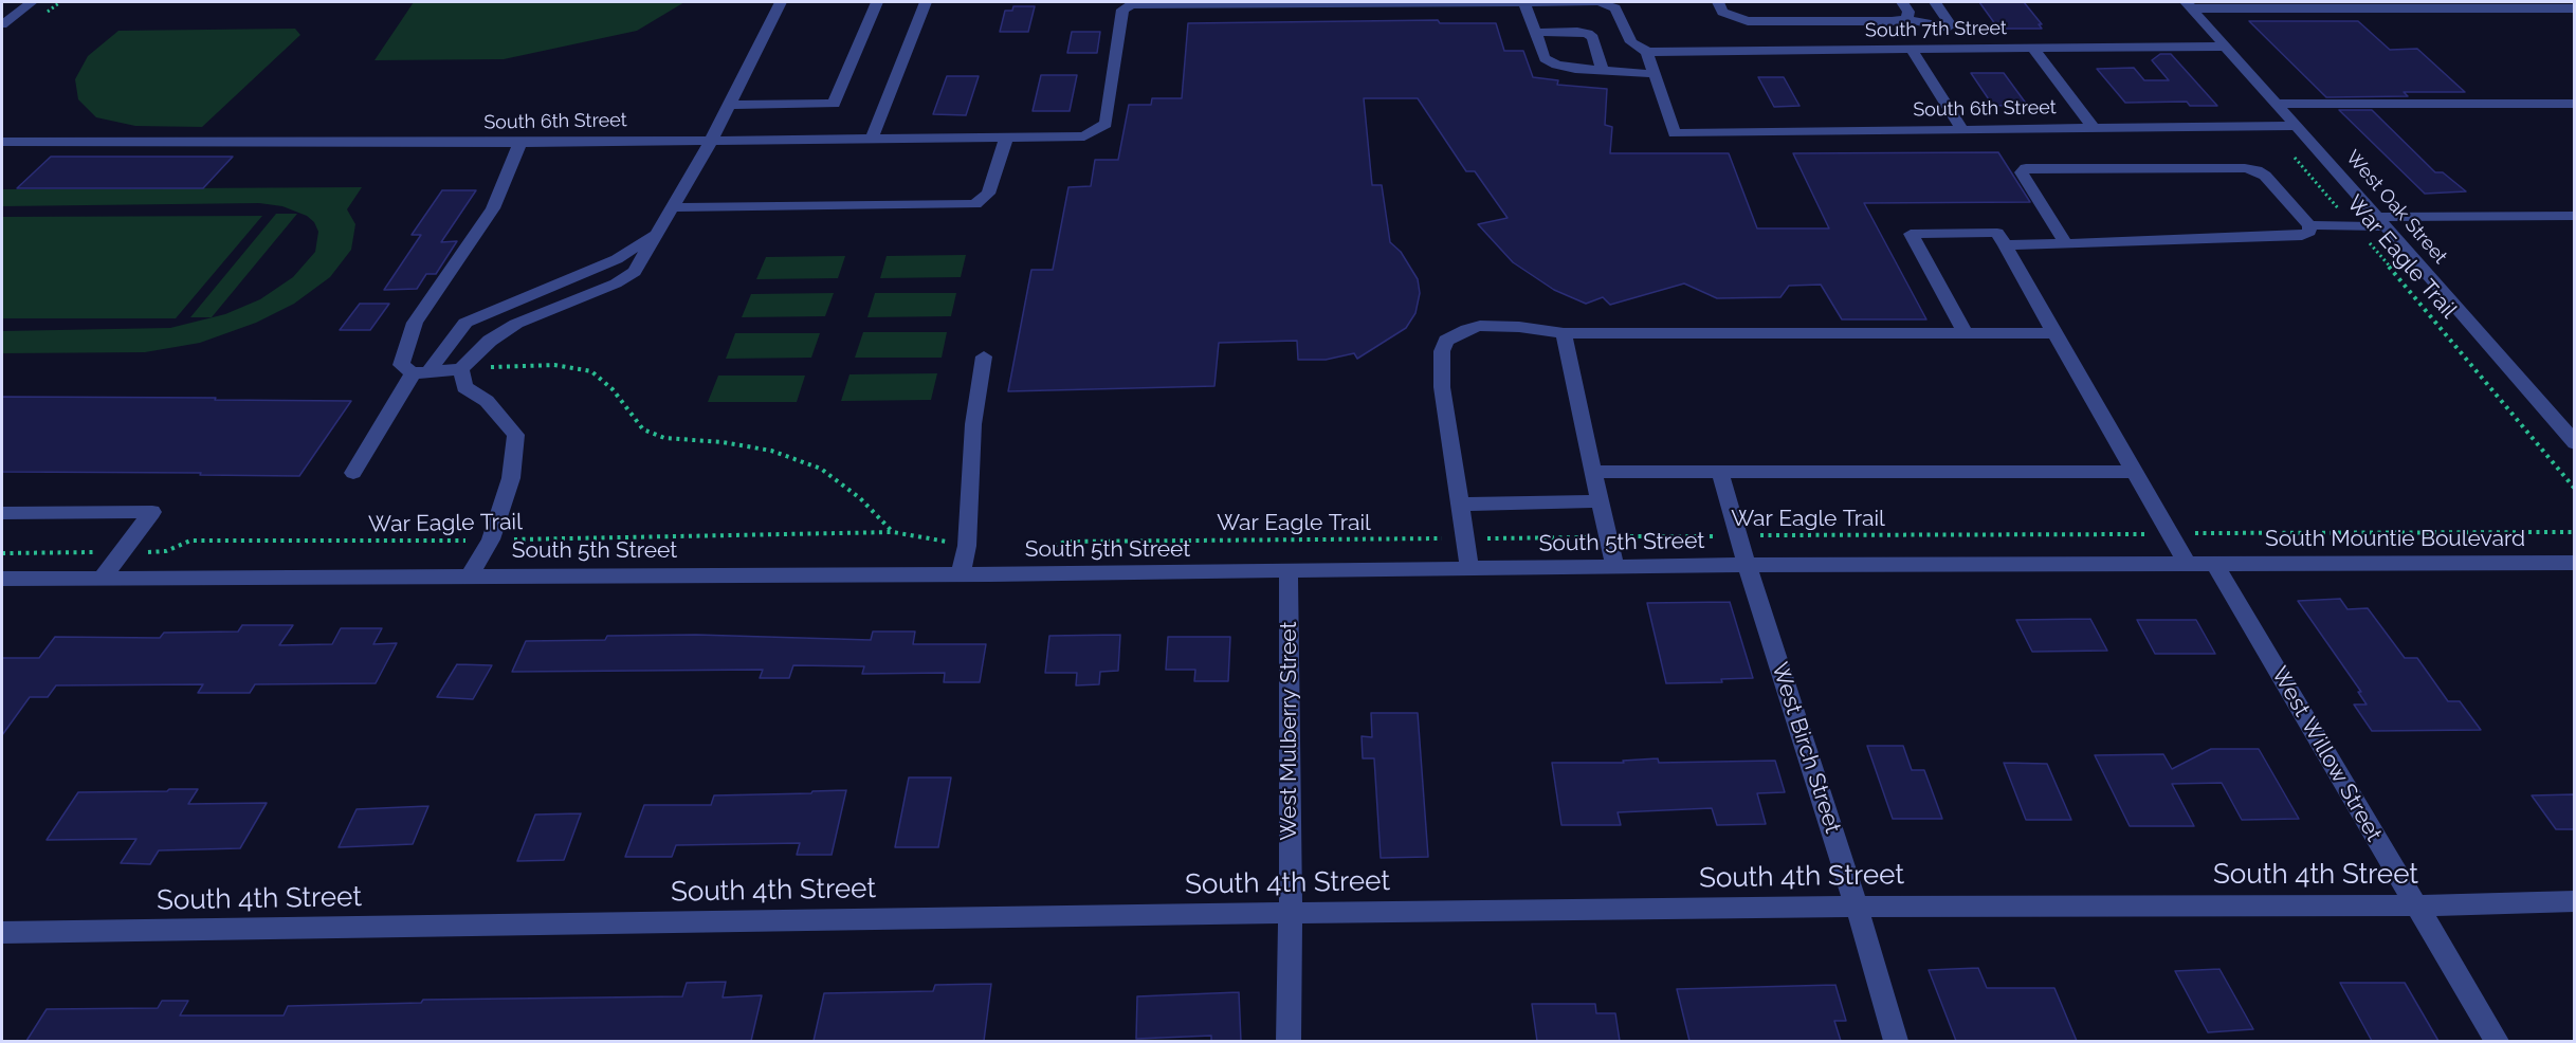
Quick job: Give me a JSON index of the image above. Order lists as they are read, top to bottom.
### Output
{
  "streets": {
    "street": [
      "South 7th Street",
      "South 6th Street",
      "West Oak Street",
      "South Mountie Boulevard",
      "South 5th Street",
      "West Mulberry Street",
      "West Birch Street",
      "West Willow Street",
      "South 4th Street"
    ],
    "path": ["War Eagle Trail"]
  },
  "crossings": [
    ["South 7th Street", "West Oak Street"],
    ["South 6th Street", "West Oak Street"],
    ["South 6th Street", "War Eagle Trail"],
    ["War Eagle Trail", "West Birch Street"],
    ["South Mountie Boulevard", "South 5th Street"],
    ["South Mountie Boulevard", "West Willow Street"],
    ["South 5th Street", "West Mulberry Street"],
    ["South 5th Street", "West Birch Street"],
    ["South 5th Street", "West Willow Street"],
    ["West Mulberry Street", "South 4th Street"],
    ["West Birch Street", "South 4th Street"],
    ["West Willow Street", "South 4th Street"]
  ]
}
